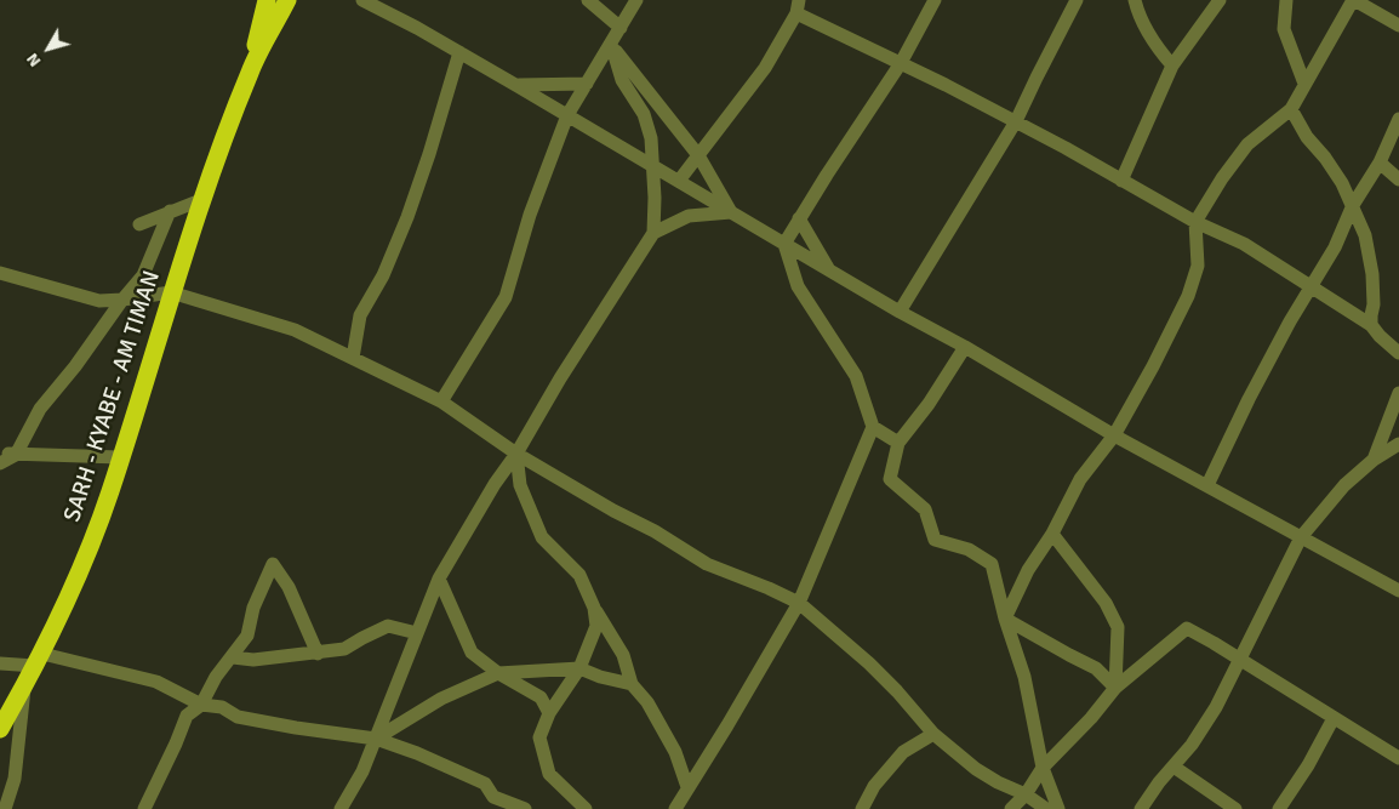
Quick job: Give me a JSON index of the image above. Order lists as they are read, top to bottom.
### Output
{
  "streets": {
    "highway": ["SARH - KYABE - AM TIMAN"]
  },
  "north": "bottom left"
}
